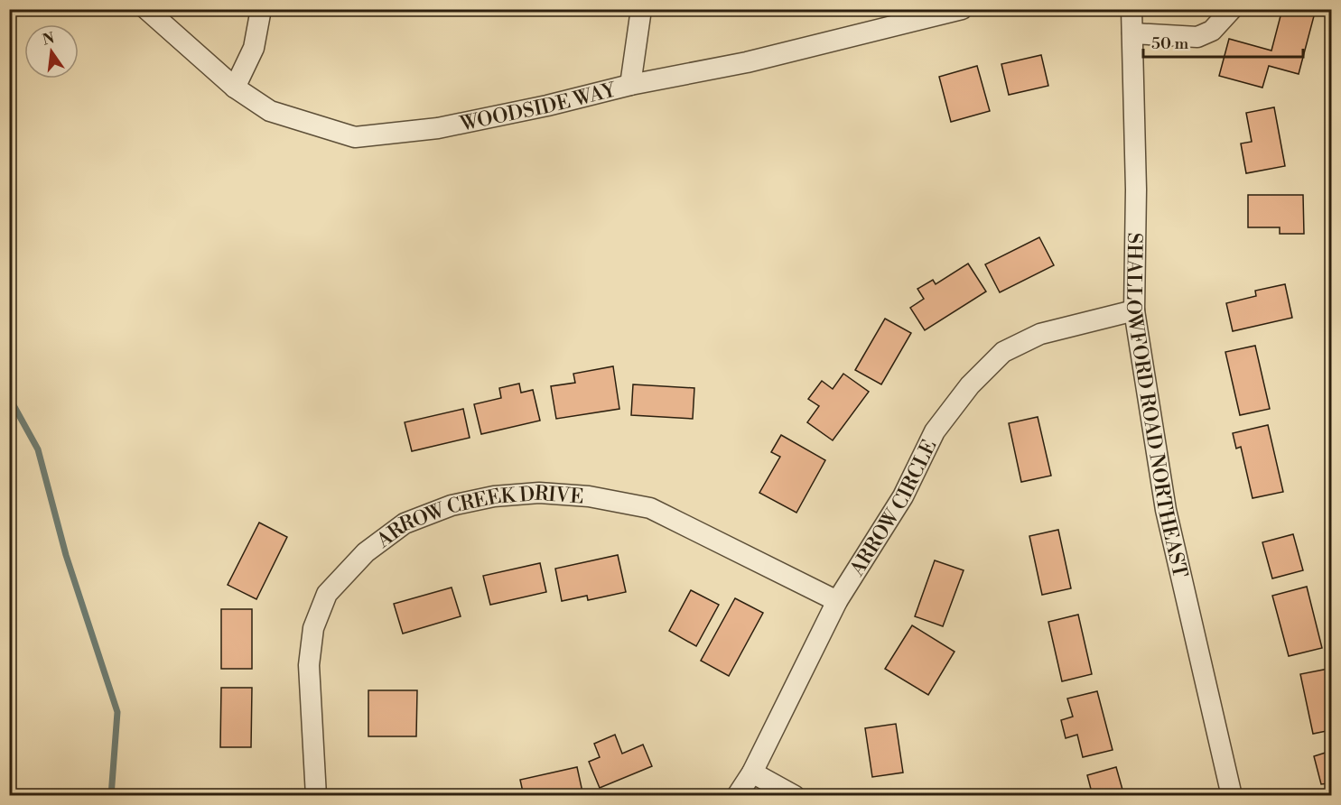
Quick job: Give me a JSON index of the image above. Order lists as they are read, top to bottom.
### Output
{
  "streets": {
    "street": [
      "WOODSIDE WAY",
      "SHALLOWFORD ROAD NORTHEAST",
      "ARROW CIRCLE",
      "ARROW CREEK DRIVE"
    ]
  },
  "crossings": [
    ["SHALLOWFORD ROAD NORTHEAST", "ARROW CIRCLE"],
    ["ARROW CIRCLE", "ARROW CREEK DRIVE"]
  ],
  "scale_bar": "50 m",
  "north": "top"
}
